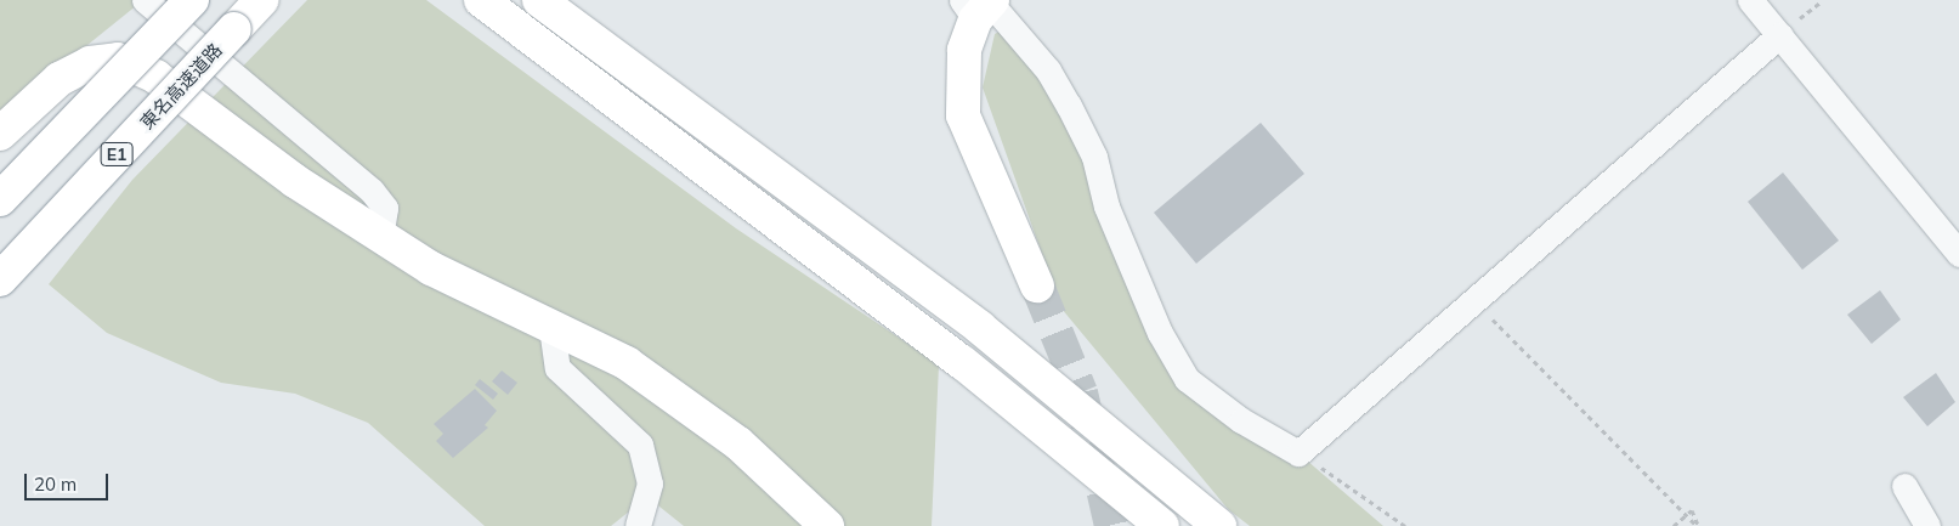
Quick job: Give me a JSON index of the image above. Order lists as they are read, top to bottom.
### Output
{
  "streets": {
    "main road": ["東名高速道路", "E1"]
  },
  "scale_bar": "20 m"
}
